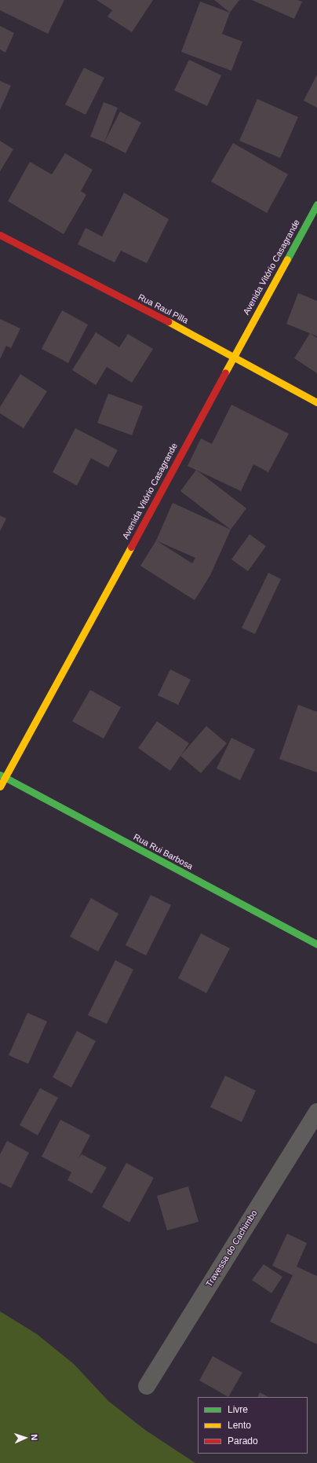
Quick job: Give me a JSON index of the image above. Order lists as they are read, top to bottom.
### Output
{
  "streets": {
    "street": [
      "Avenida Vitório Casagrande",
      "Rua Raul Pilla",
      "Rua Rui Barbosa",
      "Travessa do Cachimbo"
    ]
  },
  "crossings": [
    ["Avenida Vitório Casagrande", "Rua Raul Pilla"],
    ["Avenida Vitório Casagrande", "Rua Rui Barbosa"]
  ],
  "legend": ["Livre", "Lento", "Parado"],
  "north": "right"
}
